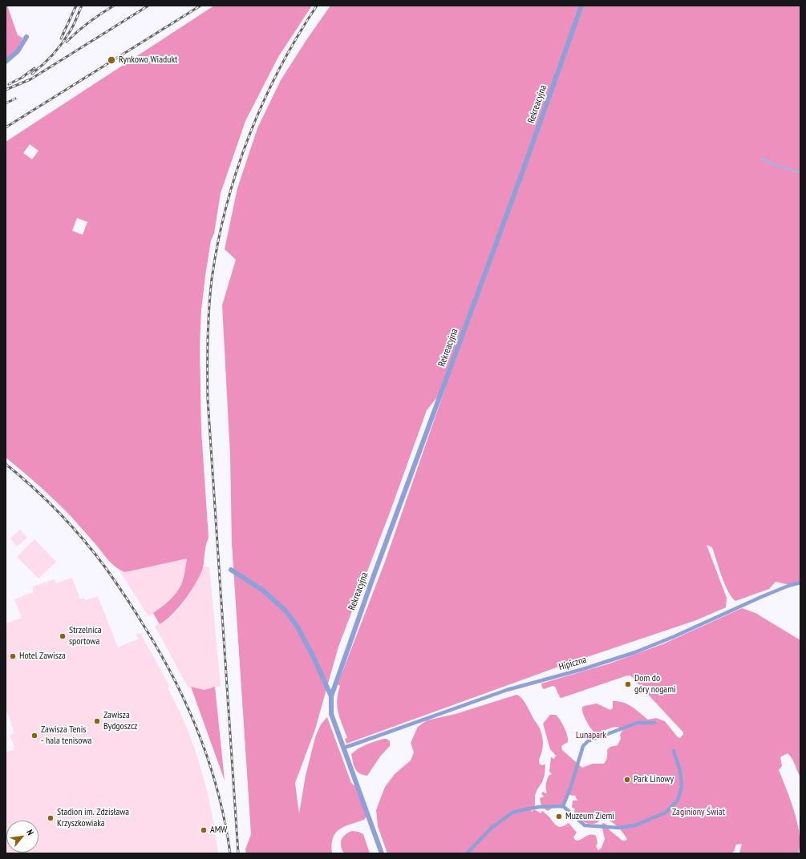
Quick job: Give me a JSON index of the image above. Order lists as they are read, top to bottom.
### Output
{
  "streets": {
    "street": ["Rekreacyjna", "Hipiczna"]
  },
  "crossings": [
    ["Rekreacyjna", "Hipiczna"]
  ],
  "parks": ["Lunapark", "Zaginiony Świat"],
  "places": [
    "Rynkowo Wiadukt",
    "Strzelnica sportowa",
    "Hotel Zawisza",
    "Dom do góry nogami",
    "Zawisza Bydgoszcz",
    "Zawisza Tenis - hala tenisowa",
    "Park Linowy",
    "Muzeum Ziemi",
    "Stadion im. Zdzisława Krzyszkowiaka",
    "AMW"
  ],
  "north": "top right"
}
